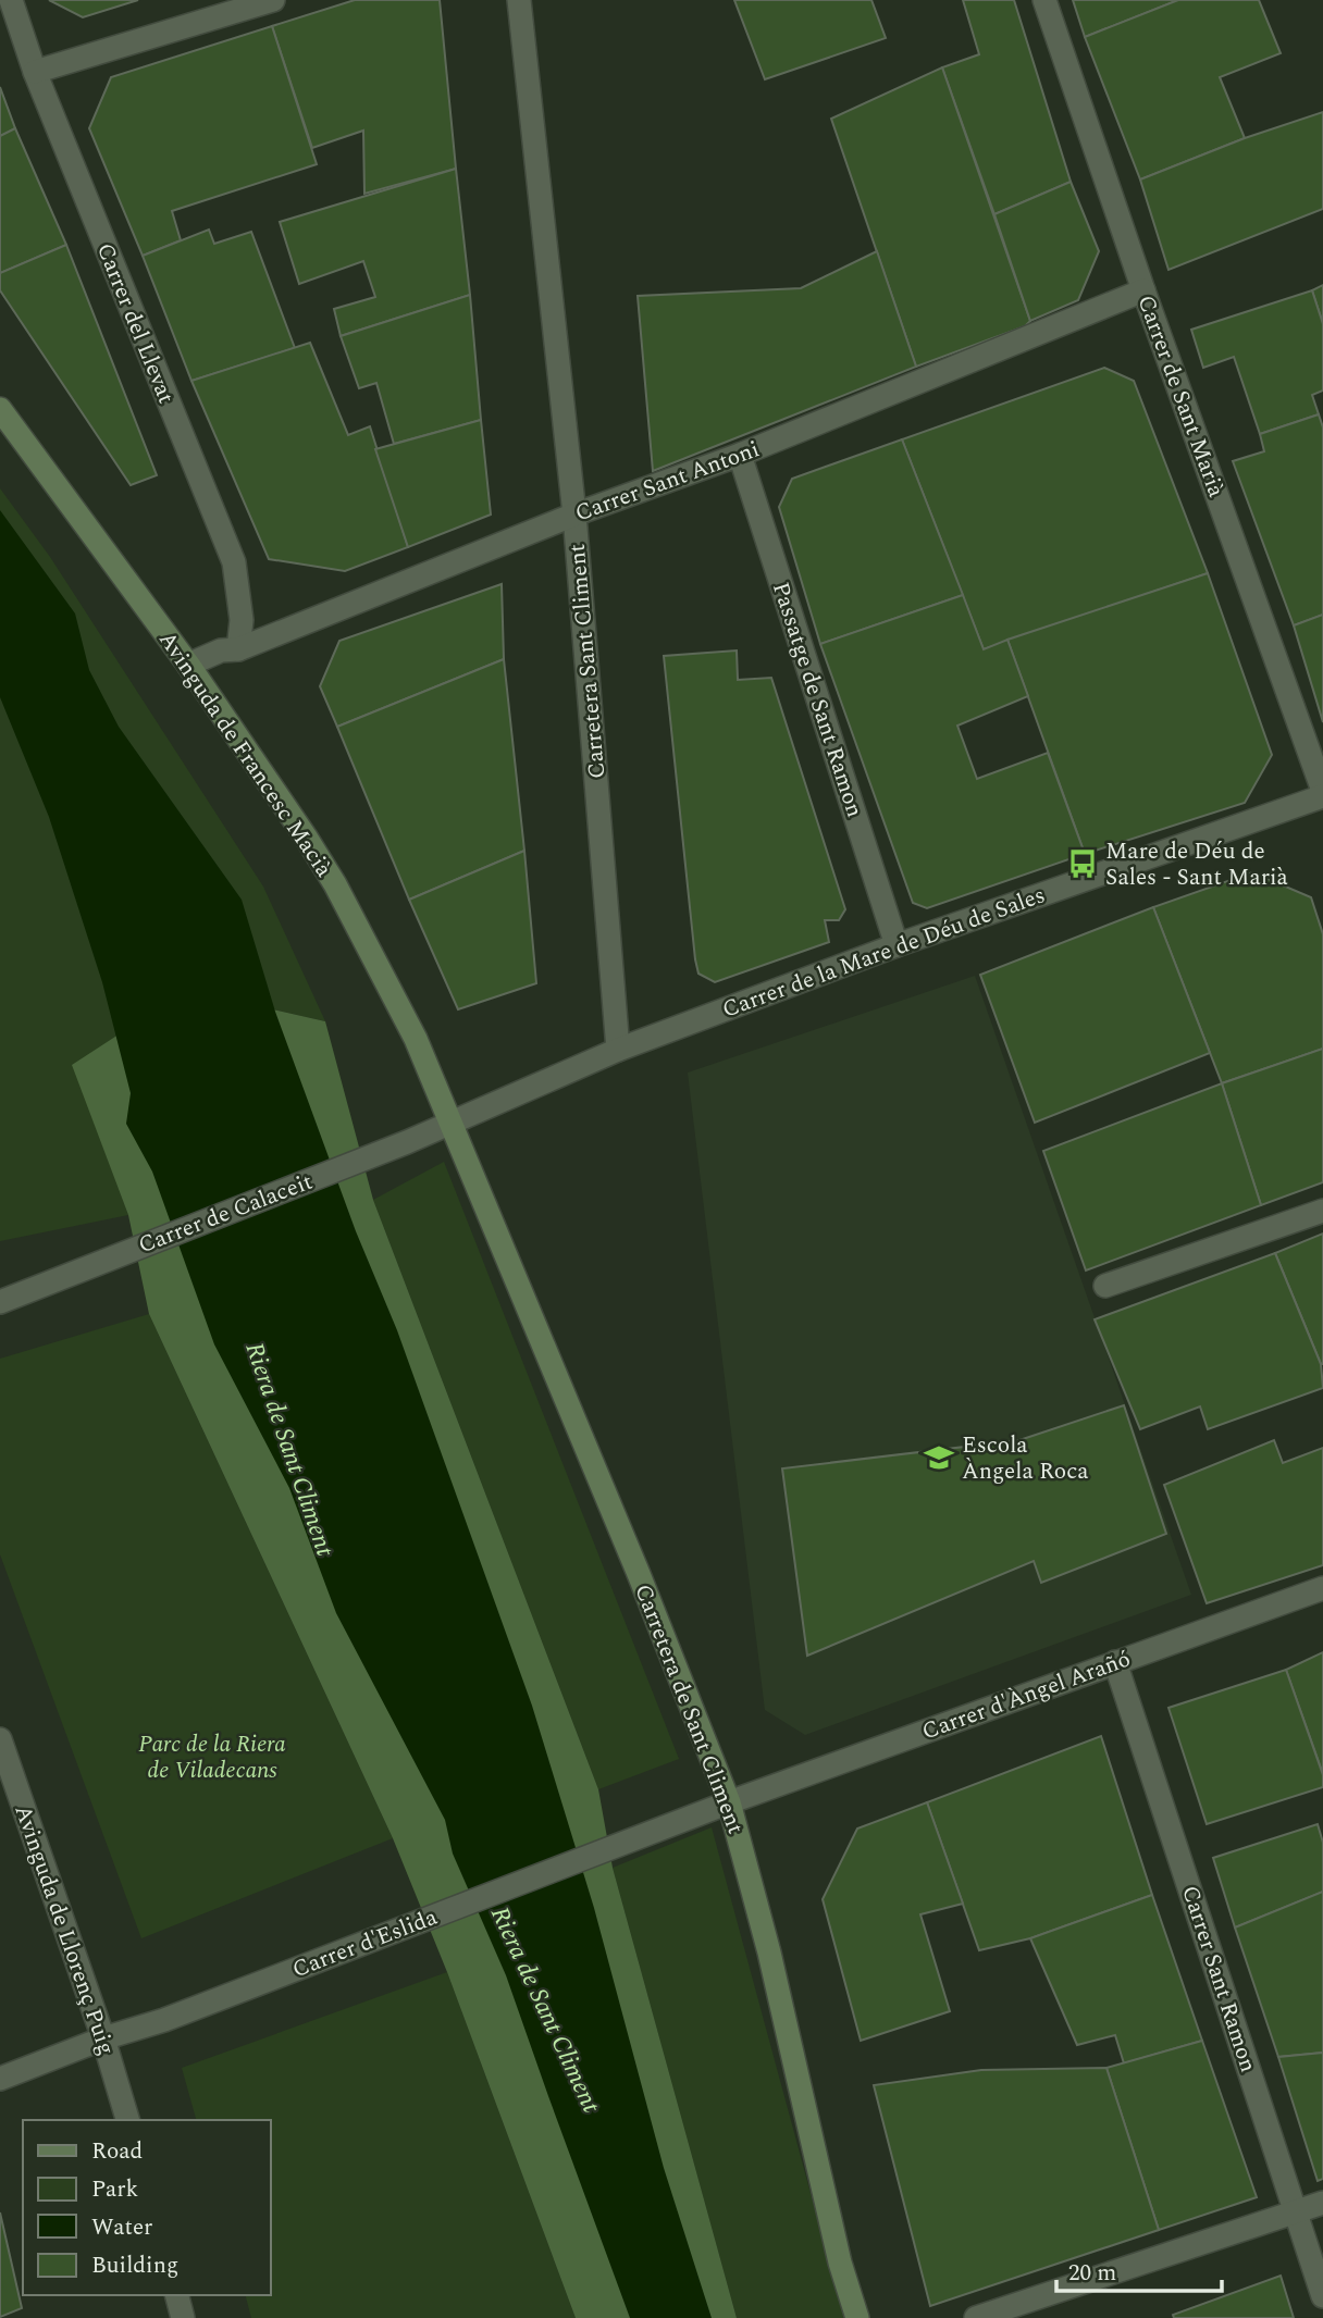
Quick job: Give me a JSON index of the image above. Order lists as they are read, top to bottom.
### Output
{
  "streets": {
    "street": [
      "Carrer del Llevat",
      "Carrer de Sant Marià",
      "Carrer Sant Antoni",
      "Carretera Sant Climent",
      "Passatge de Sant Ramon",
      "Avinguda de Francesc Macià",
      "Carrer de la Mare de Déu de Sales",
      "Carrer de Calaceit",
      "Carrer d'Àngel Arañó",
      "Carretera de Sant Climent",
      "Avinguda de Llorenç Puig",
      "Carrer d'Eslida",
      "Carrer Sant Ramon"
    ]
  },
  "crossings": [
    ["Carrer del Llevat", "Carrer Sant Antoni"],
    ["Carrer de Sant Marià", "Carrer Sant Antoni"],
    ["Carrer de Sant Marià", "Carrer de la Mare de Déu de Sales"],
    ["Carrer Sant Antoni", "Carretera Sant Climent"],
    ["Carrer Sant Antoni", "Passatge de Sant Ramon"],
    ["Carrer Sant Antoni", "Avinguda de Francesc Macià"],
    ["Carretera Sant Climent", "Carrer de la Mare de Déu de Sales"],
    ["Passatge de Sant Ramon", "Carrer de la Mare de Déu de Sales"],
    ["Avinguda de Francesc Macià", "Carrer de la Mare de Déu de Sales"],
    ["Avinguda de Francesc Macià", "Carrer de Calaceit"],
    ["Avinguda de Francesc Macià", "Carretera de Sant Climent"],
    ["Carrer de la Mare de Déu de Sales", "Carrer de Calaceit"],
    ["Carrer de la Mare de Déu de Sales", "Carretera de Sant Climent"],
    ["Carrer de Calaceit", "Carretera de Sant Climent"],
    ["Carrer d'Àngel Arañó", "Carretera de Sant Climent"],
    ["Carrer d'Àngel Arañó", "Carrer d'Eslida"],
    ["Carrer d'Àngel Arañó", "Carrer Sant Ramon"],
    ["Carretera de Sant Climent", "Carrer d'Eslida"],
    ["Avinguda de Llorenç Puig", "Carrer d'Eslida"]
  ],
  "water": ["Riera de Sant Climent"],
  "parks": ["Parc de la Riera de Viladecans"],
  "places": {
    "bus stop": ["Mare de Déu de Sales - Sant Marià"],
    "school or university": ["Escola Àngela Roca"]
  },
  "legend": [
    "Road",
    "Park",
    "Water",
    "Building"
  ],
  "scale_bar": "20 m"
}
